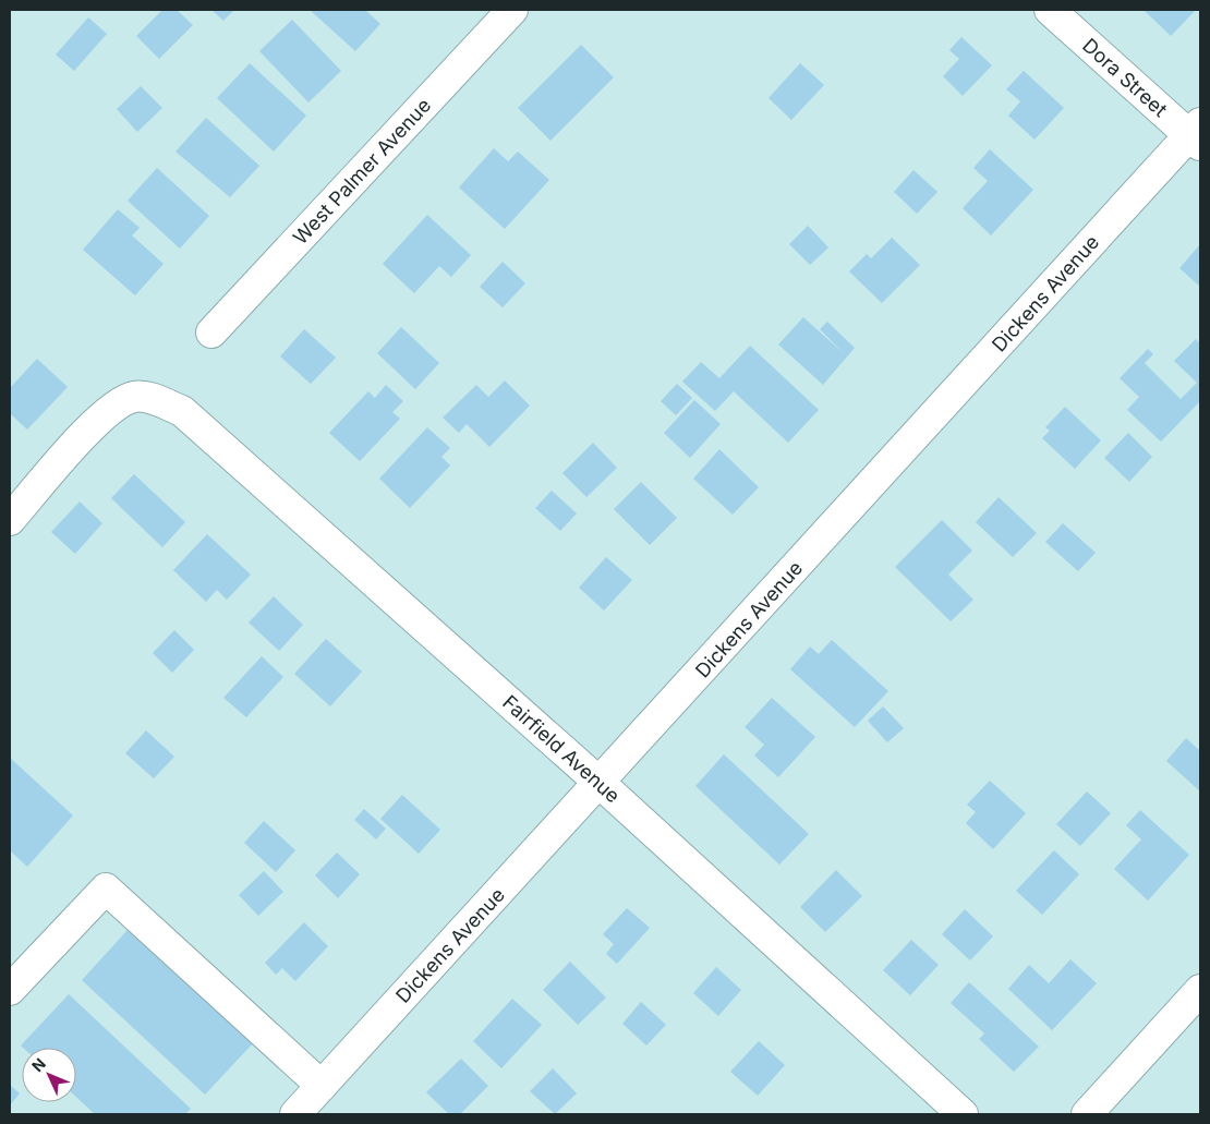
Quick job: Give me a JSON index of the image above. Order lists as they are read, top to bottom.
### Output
{
  "streets": {
    "street": [
      "Dora Street",
      "West Palmer Avenue",
      "Dickens Avenue",
      "Fairfield Avenue"
    ]
  },
  "crossings": [
    ["Dora Street", "Dickens Avenue"],
    ["Dickens Avenue", "Fairfield Avenue"]
  ],
  "north": "top left"
}
